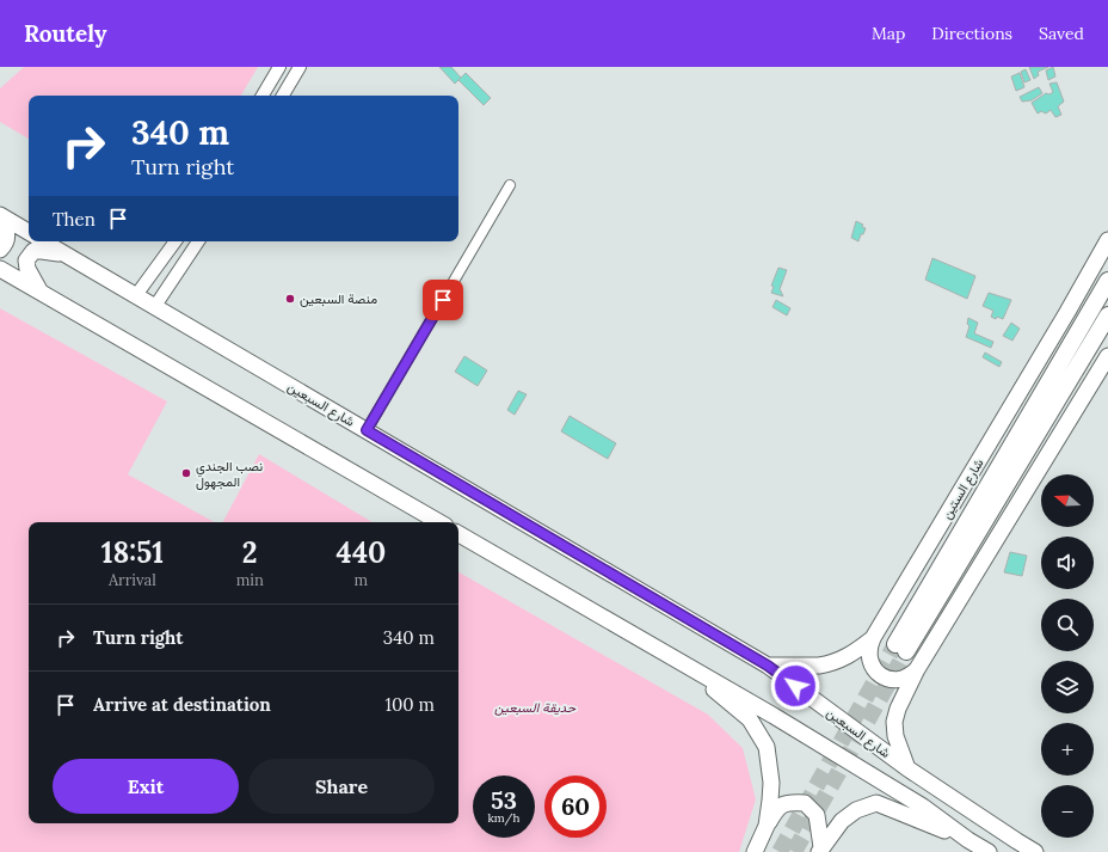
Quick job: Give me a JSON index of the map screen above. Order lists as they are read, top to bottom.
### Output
{
  "streets": {
    "highway": ["شارع الستين"],
    "main road": ["شارع السبعين"]
  },
  "crossings": [
    ["شارع السبعين", "شارع الستين"]
  ],
  "parks": ["حديقة السبعين"],
  "places": ["منصة السبعين", "نصب الجندي المجهول"],
  "north": "left",
  "page": {
    "header": "Routely",
    "nav": ["Map", "Directions", "Saved"],
    "turn": ["340 m", "Turn right"],
    "then": "Then",
    "map_buttons": ["+", "−"],
    "eta": [
      "18:51",
      "Arrival",
      "2",
      "min",
      "440",
      "m"
    ],
    "list": [
      {
        "name": "Turn right",
        "value": "340 m"
      },
      {
        "name": "Arrive at destination",
        "value": "100 m"
      }
    ],
    "buttons": ["Exit", "Share"],
    "speed": "53 km/h",
    "limit": "60"
  }
}
